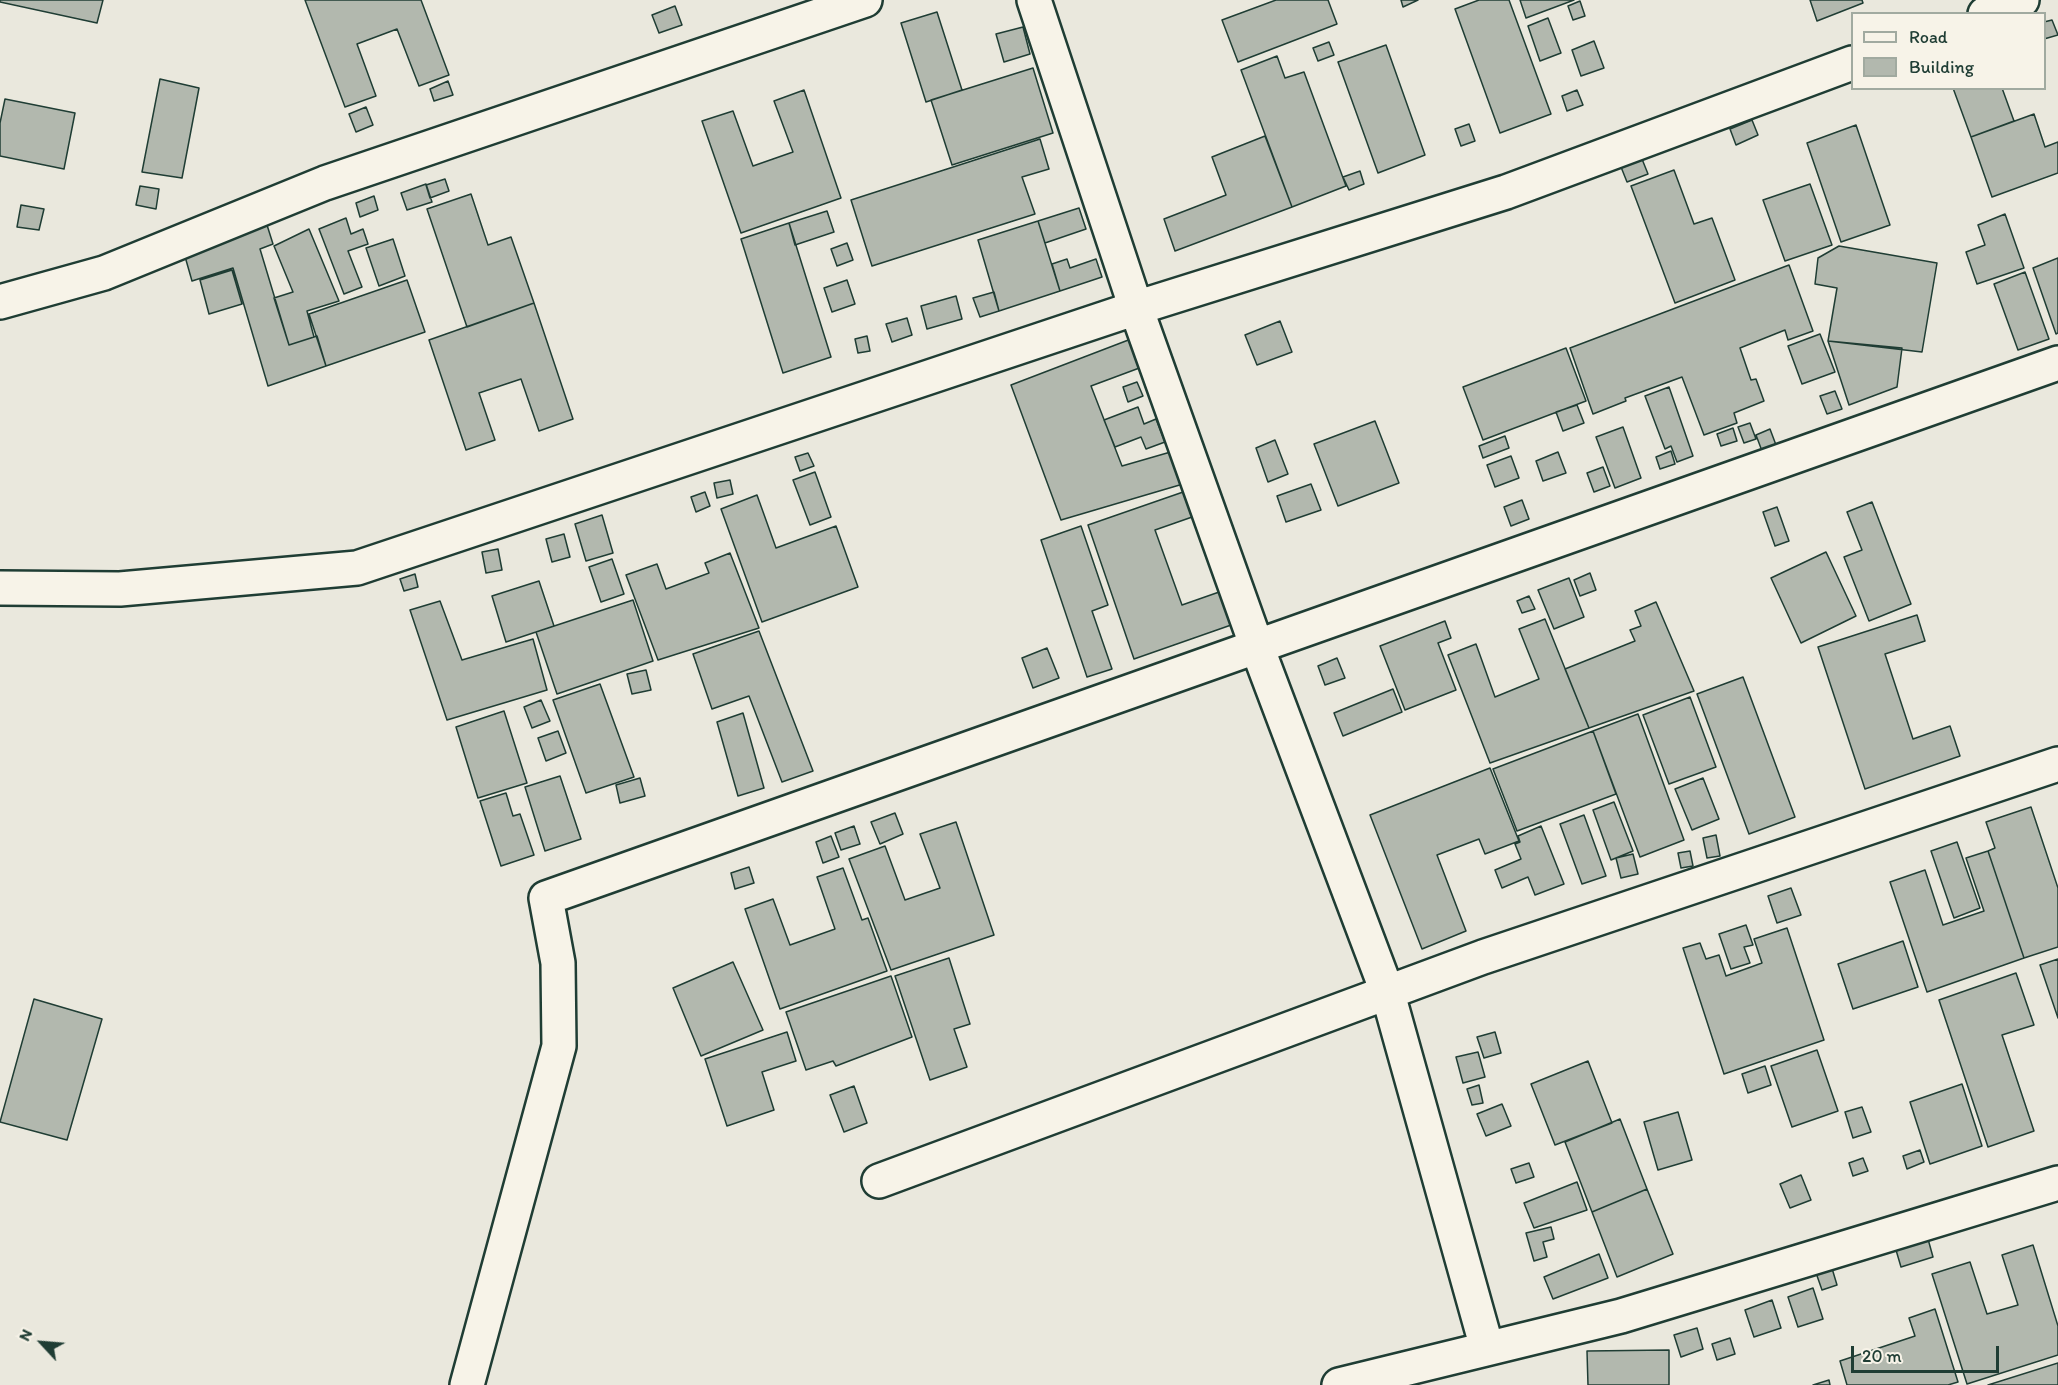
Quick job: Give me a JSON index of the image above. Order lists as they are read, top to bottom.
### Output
{
  "legend": ["Road", "Building"],
  "scale_bar": "20 m",
  "north": "top left"
}
